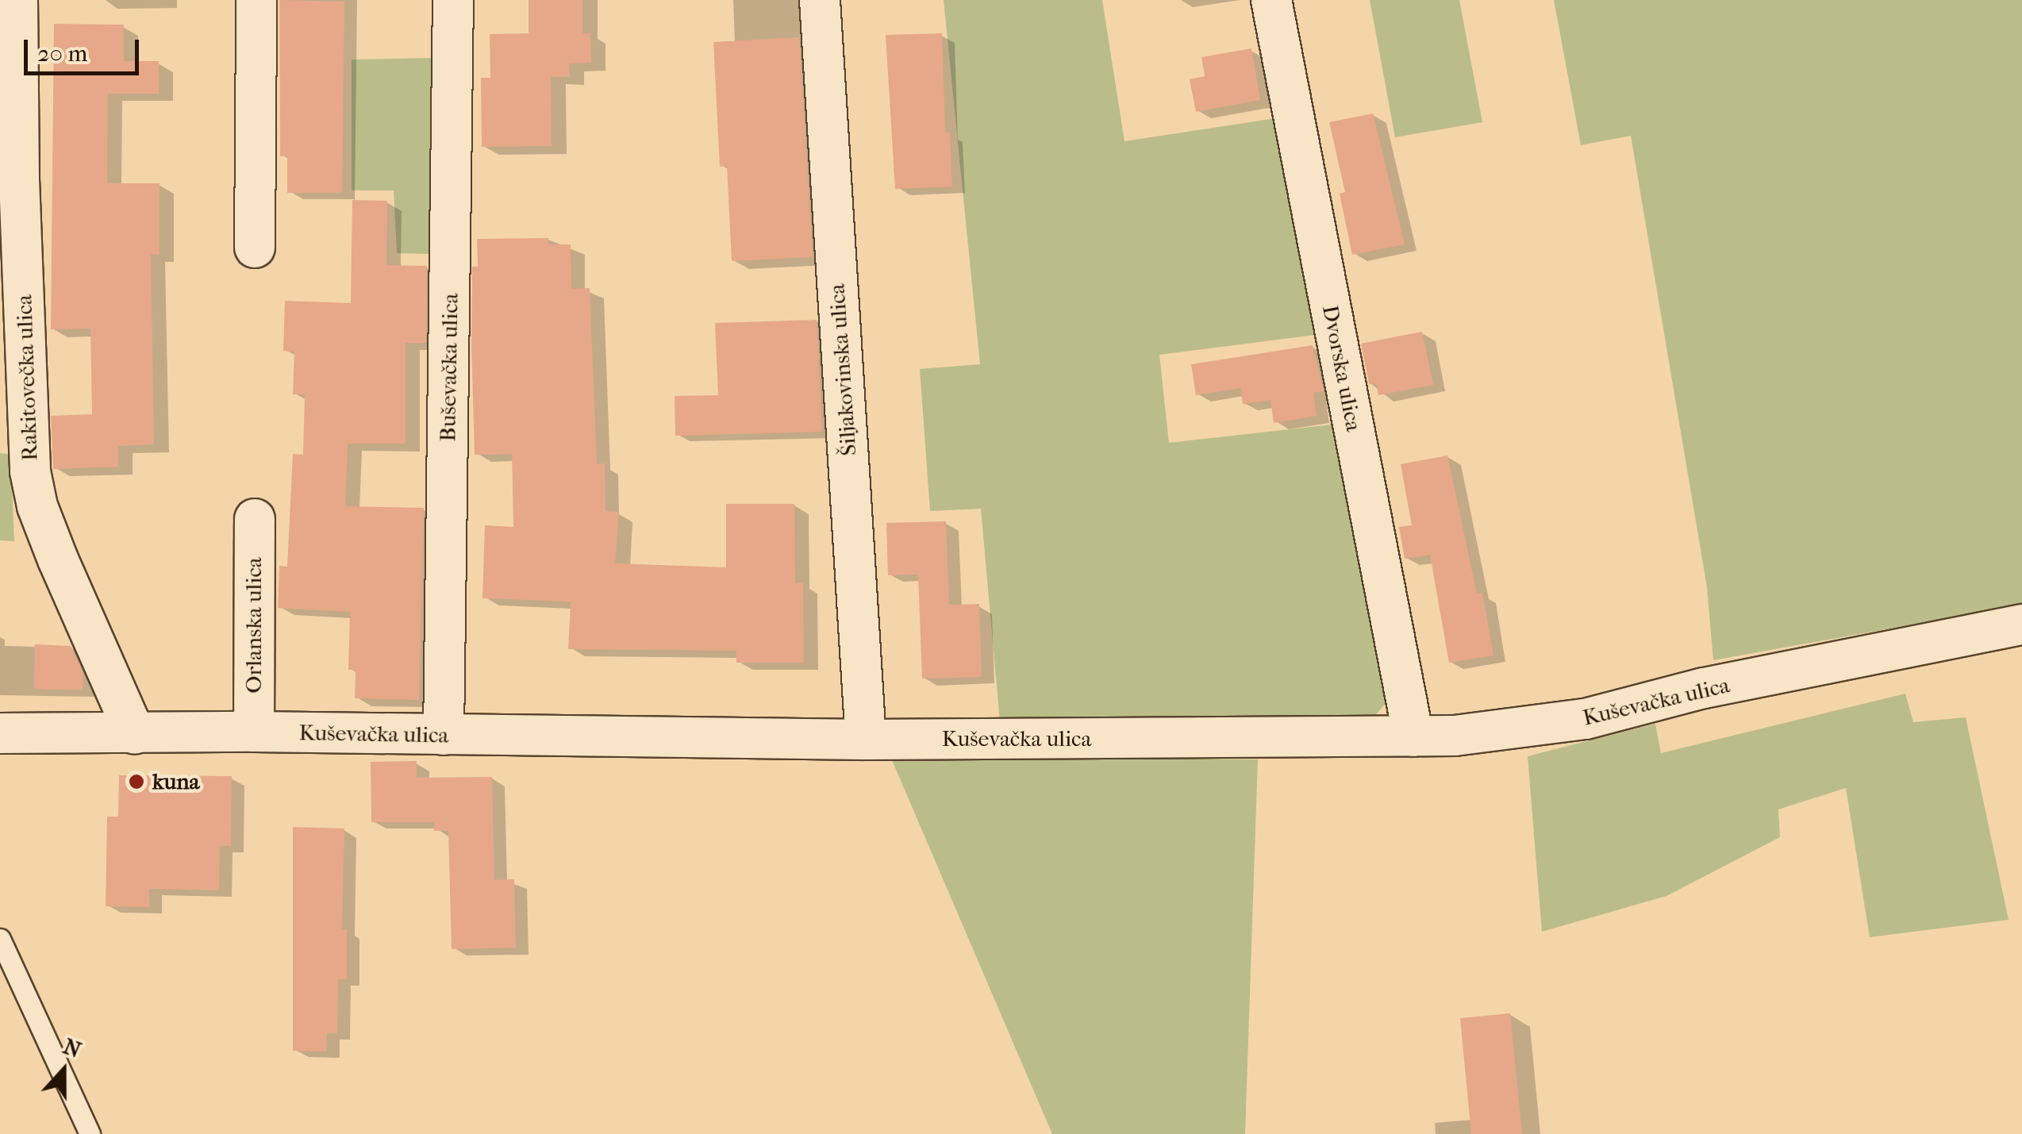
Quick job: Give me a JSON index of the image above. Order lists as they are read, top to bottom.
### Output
{
  "streets": {
    "street": [
      "Buševačka ulica",
      "Dvorska ulica",
      "Šiljakovinska ulica",
      "Rakitovečka ulica",
      "Orlanska ulica",
      "Kuševačka ulica"
    ]
  },
  "crossings": [
    ["Buševačka ulica", "Kuševačka ulica"],
    ["Dvorska ulica", "Kuševačka ulica"],
    ["Šiljakovinska ulica", "Kuševačka ulica"],
    ["Rakitovečka ulica", "Kuševačka ulica"],
    ["Orlanska ulica", "Kuševačka ulica"]
  ],
  "places": ["kuna"],
  "scale_bar": "20 m",
  "north": "top"
}
